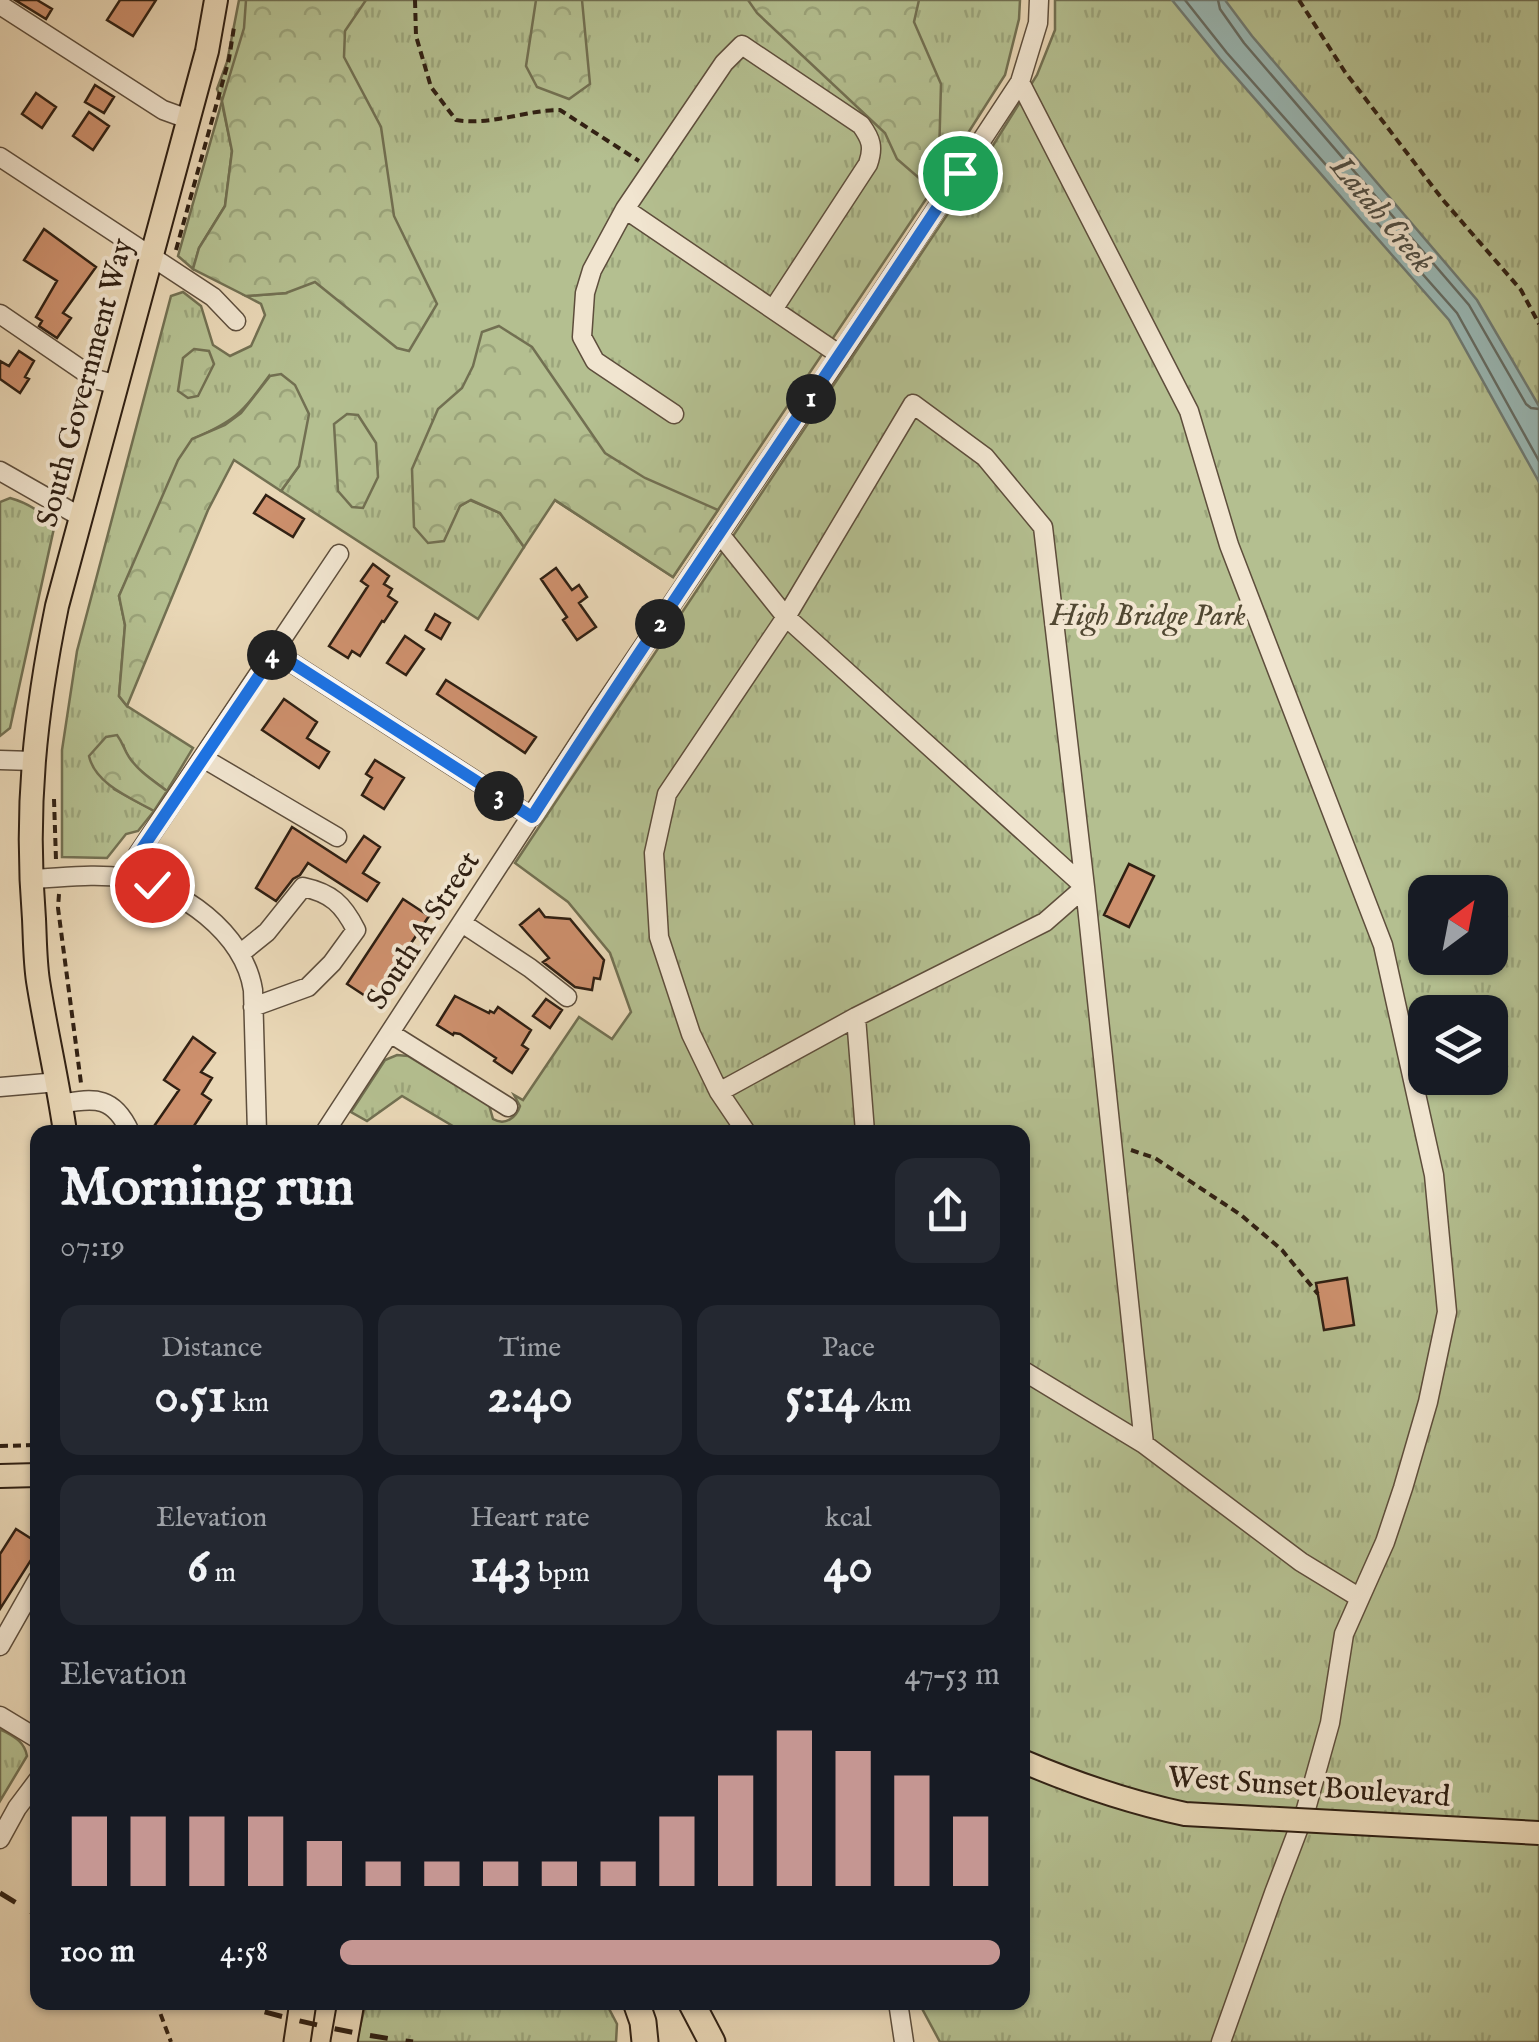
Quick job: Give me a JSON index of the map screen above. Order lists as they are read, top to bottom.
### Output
{
  "streets": {
    "main road": ["South Government Way", "West Sunset Boulevard"],
    "street": ["South A Street"]
  },
  "water": ["Latah Creek"],
  "parks": ["High Bridge Park"],
  "north": "top right",
  "page": {
    "pins": [
      "1",
      "2",
      "4",
      "3"
    ],
    "heading": ["Morning run", "07:19"],
    "stats": [
      ["Distance", "0.51 km"],
      ["Time", "2:40"],
      ["Pace", "5:14 /km"],
      ["Elevation", "6 m"],
      ["Heart rate", "143 bpm"],
      ["kcal", "40"]
    ],
    "chart": ["Elevation", "47–53 m"],
    "list": [
      {
        "name": "100 m",
        "note": "4:58"
      }
    ]
  }
}
